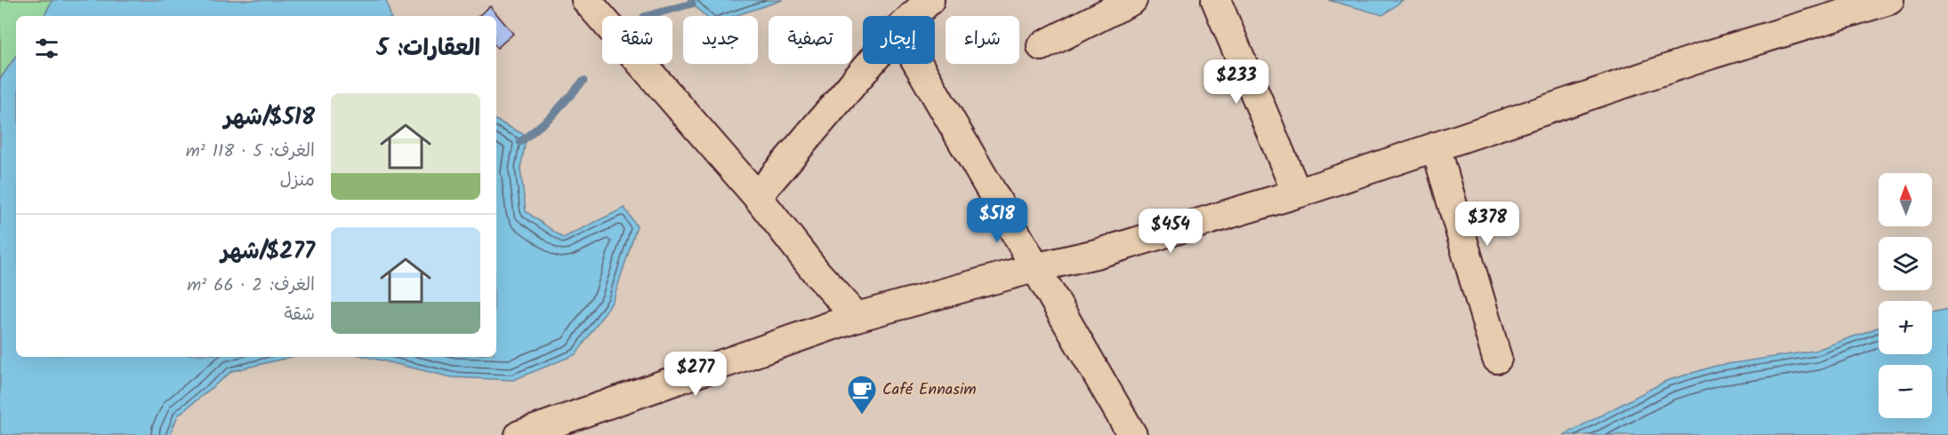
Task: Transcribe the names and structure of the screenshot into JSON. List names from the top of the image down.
{
  "places": {
    "cafe": ["Café Ennasim"]
  },
  "north": "top",
  "page": {
    "chip": [
      "شراء",
      "إيجار",
      "تصفية",
      "جديد",
      "شقة"
    ],
    "heading": "العقارات: 5",
    "price": [
      "$233",
      "$518",
      "$378",
      "$454",
      "$277"
    ],
    "list": [
      {
        "name": "$518/شهر",
        "note": "الغرف: 5 · 118 m² · منزل"
      },
      {
        "name": "$277/شهر",
        "note": "الغرف: 2 · 66 m² · شقة"
      }
    ],
    "map_buttons": ["+", "−"]
  }
}
